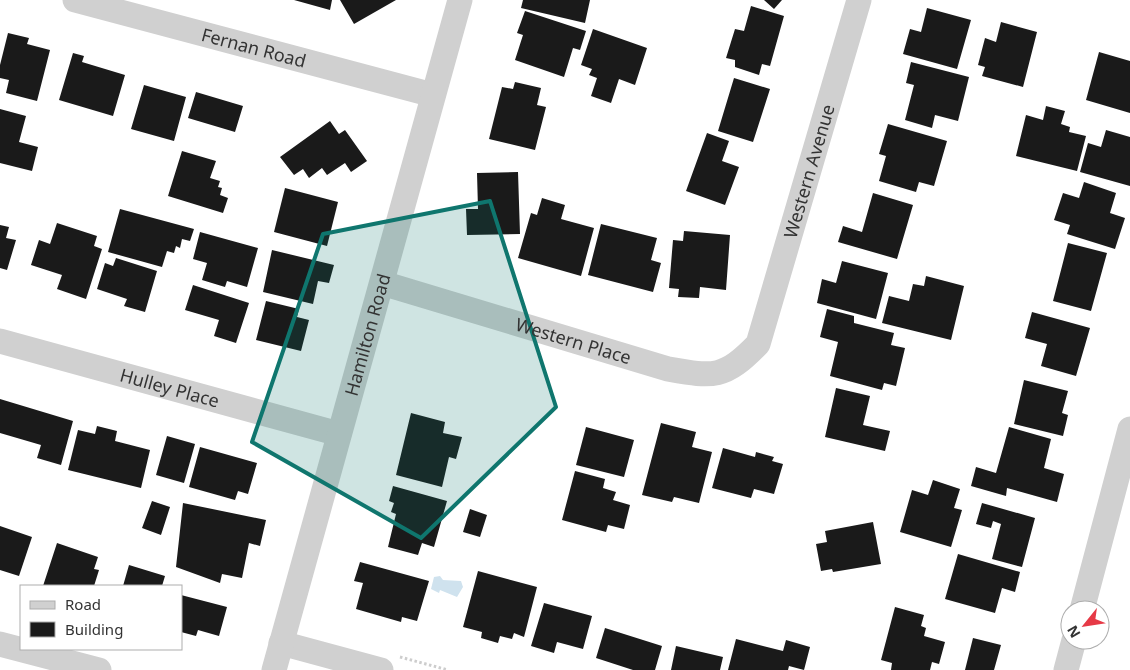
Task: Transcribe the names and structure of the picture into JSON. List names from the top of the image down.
{
  "streets": {
    "street": [
      "Fernan Road",
      "Western Avenue",
      "Hamilton Road",
      "Western Place",
      "Hulley Place"
    ]
  },
  "crossings": [
    ["Fernan Road", "Hamilton Road"],
    ["Western Avenue", "Western Place"],
    ["Hamilton Road", "Western Place"],
    ["Hamilton Road", "Hulley Place"]
  ],
  "legend": ["Road", "Building"],
  "north": "bottom left"
}
